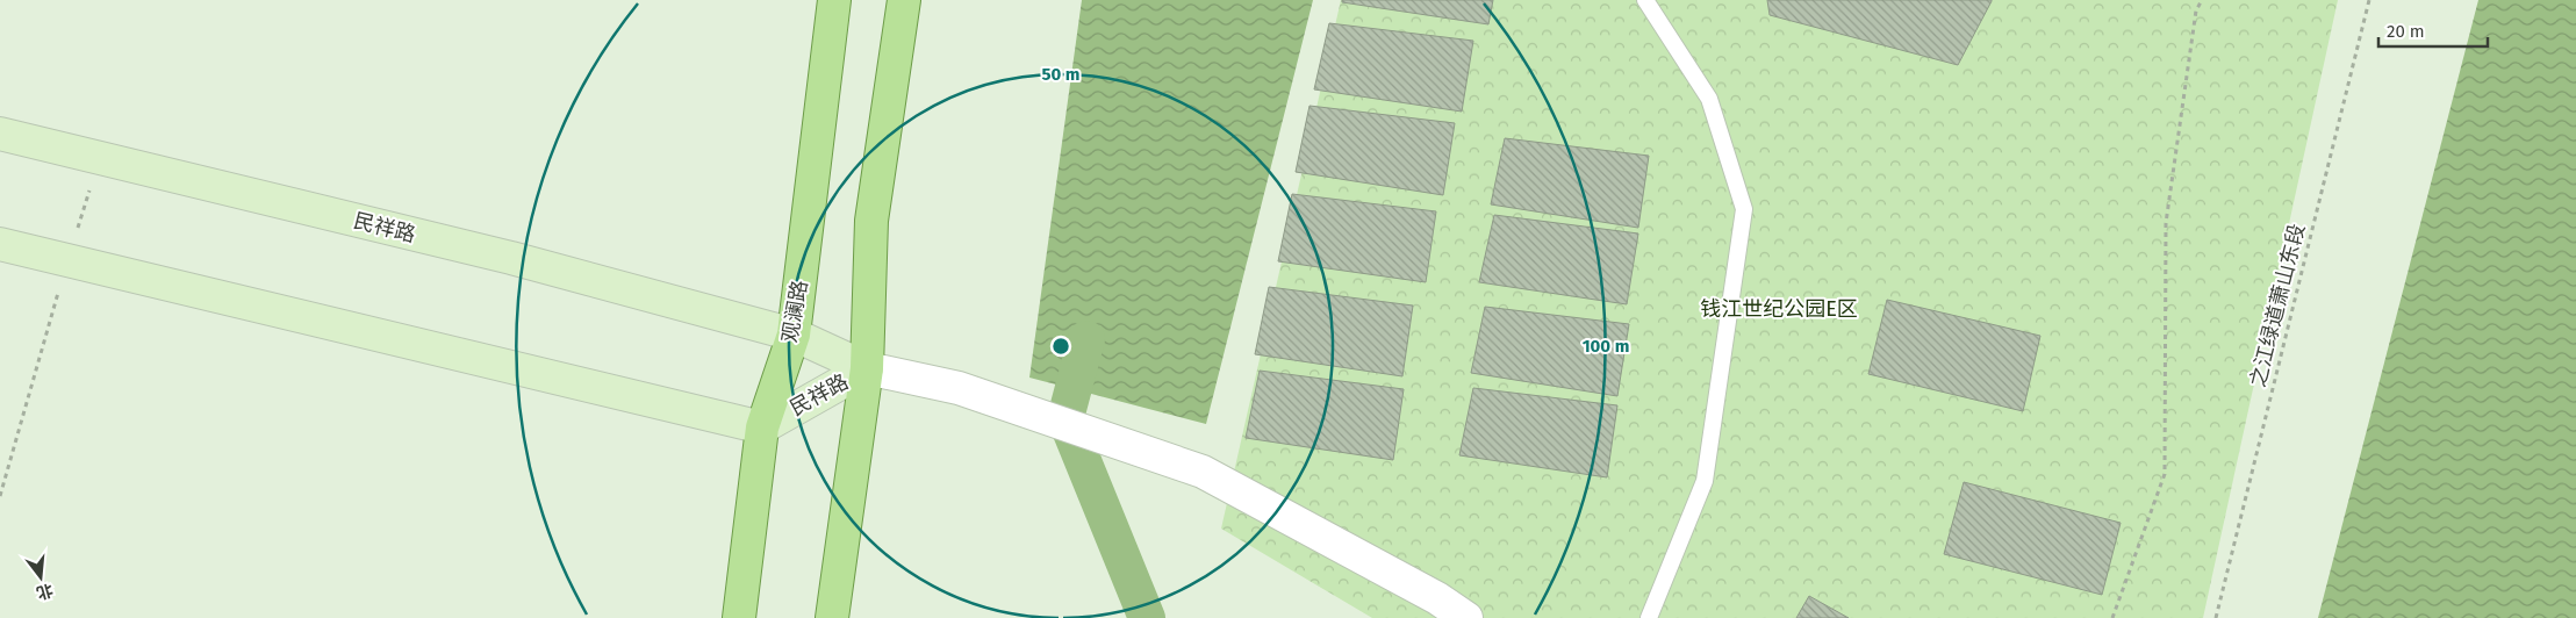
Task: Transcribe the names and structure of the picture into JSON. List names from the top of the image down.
{
  "streets": {
    "main road": ["民祥路", "观澜路"],
    "path": ["之江绿道萧山东段"]
  },
  "crossings": [
    ["民祥路", "观澜路"]
  ],
  "parks": ["钱江世纪公园E区"],
  "scale_bar": "20 m",
  "north": "bottom",
  "rings": ["50 m", "100 m"]
}
